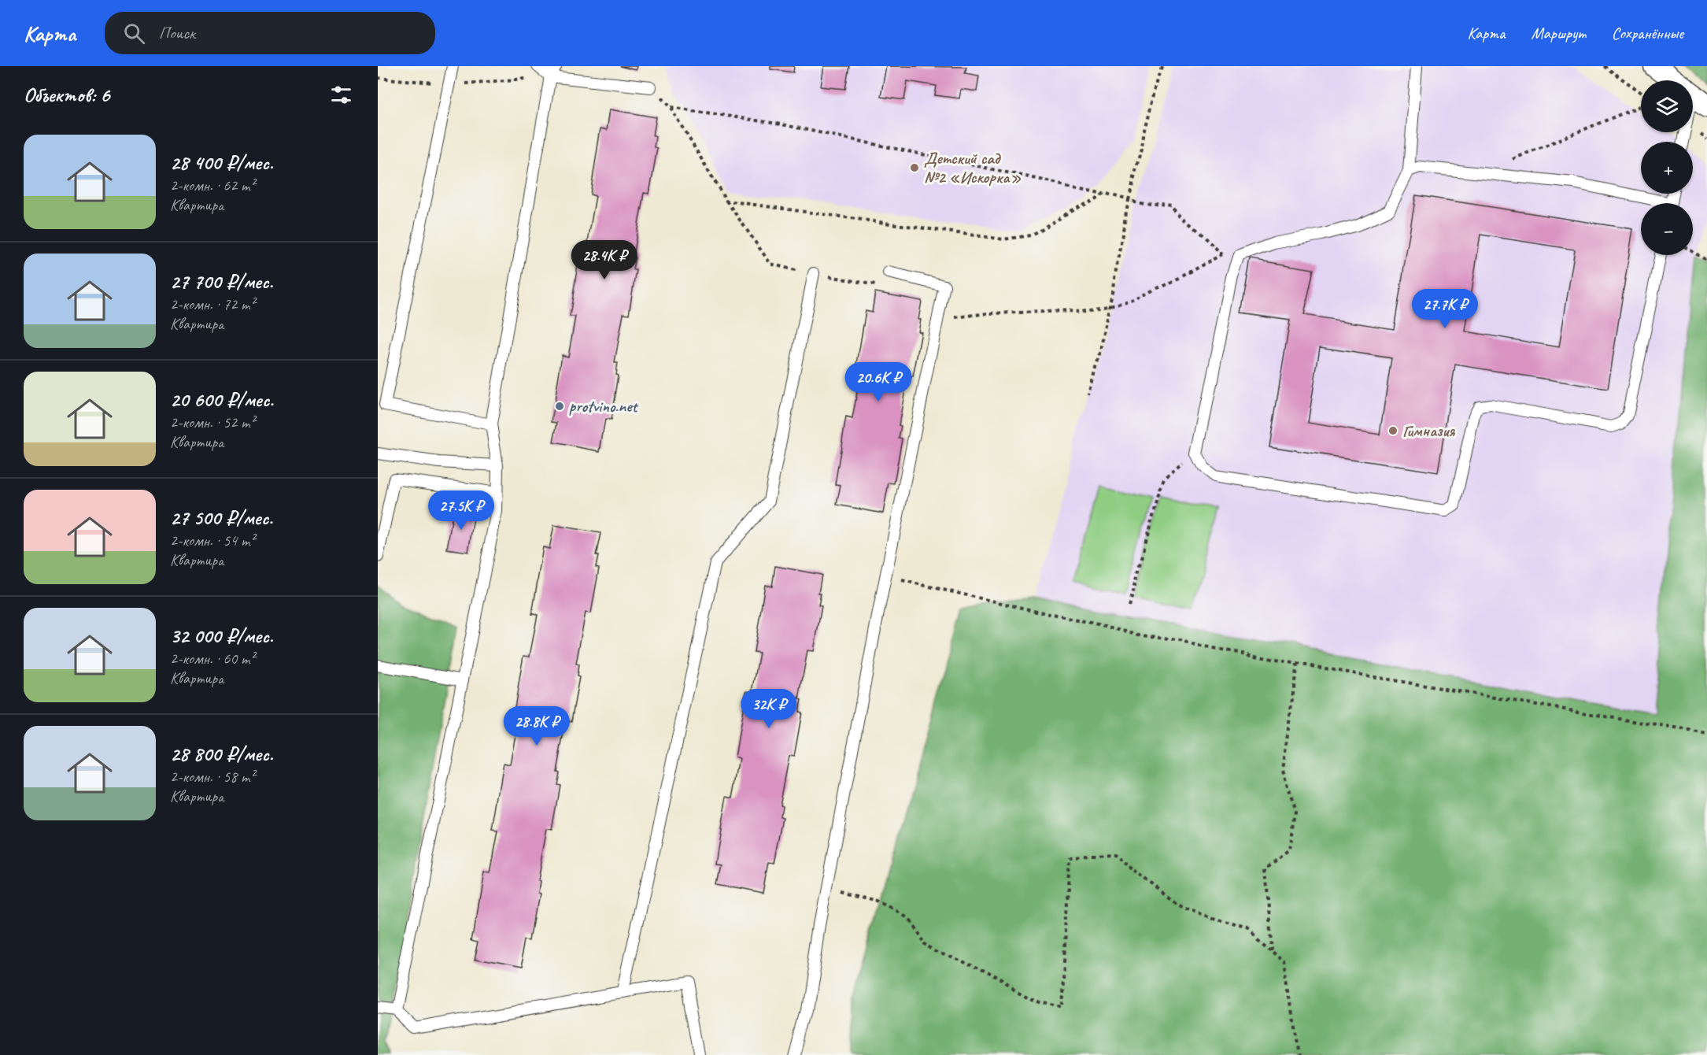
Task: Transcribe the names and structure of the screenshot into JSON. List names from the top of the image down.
{
  "places": ["Детcкий сад №2 «Искорка»", "protvino.net", "Гимназия"],
  "page": {
    "header": "Карта",
    "search": "Поиск",
    "nav": ["Карта", "Маршрут", "Сохранённые"],
    "heading": "Объектов: 6",
    "map_buttons": ["+", "−"],
    "list": [
      {
        "name": "28 400 ₽/мес.",
        "note": "2-комн. · 62 m² · Квартира"
      },
      {
        "name": "27 700 ₽/мес.",
        "note": "2-комн. · 72 m² · Квартира"
      },
      {
        "name": "20 600 ₽/мес.",
        "note": "2-комн. · 52 m² · Квартира"
      },
      {
        "name": "27 500 ₽/мес.",
        "note": "2-комн. · 54 m² · Квартира"
      },
      {
        "name": "32 000 ₽/мес.",
        "note": "2-комн. · 60 m² · Квартира"
      },
      {
        "name": "28 800 ₽/мес.",
        "note": "2-комн. · 58 m² · Квартира"
      }
    ],
    "price": [
      "28.4K ₽",
      "27.7K ₽",
      "20.6K ₽",
      "27.5K ₽",
      "32K ₽",
      "28.8K ₽"
    ]
  }
}
